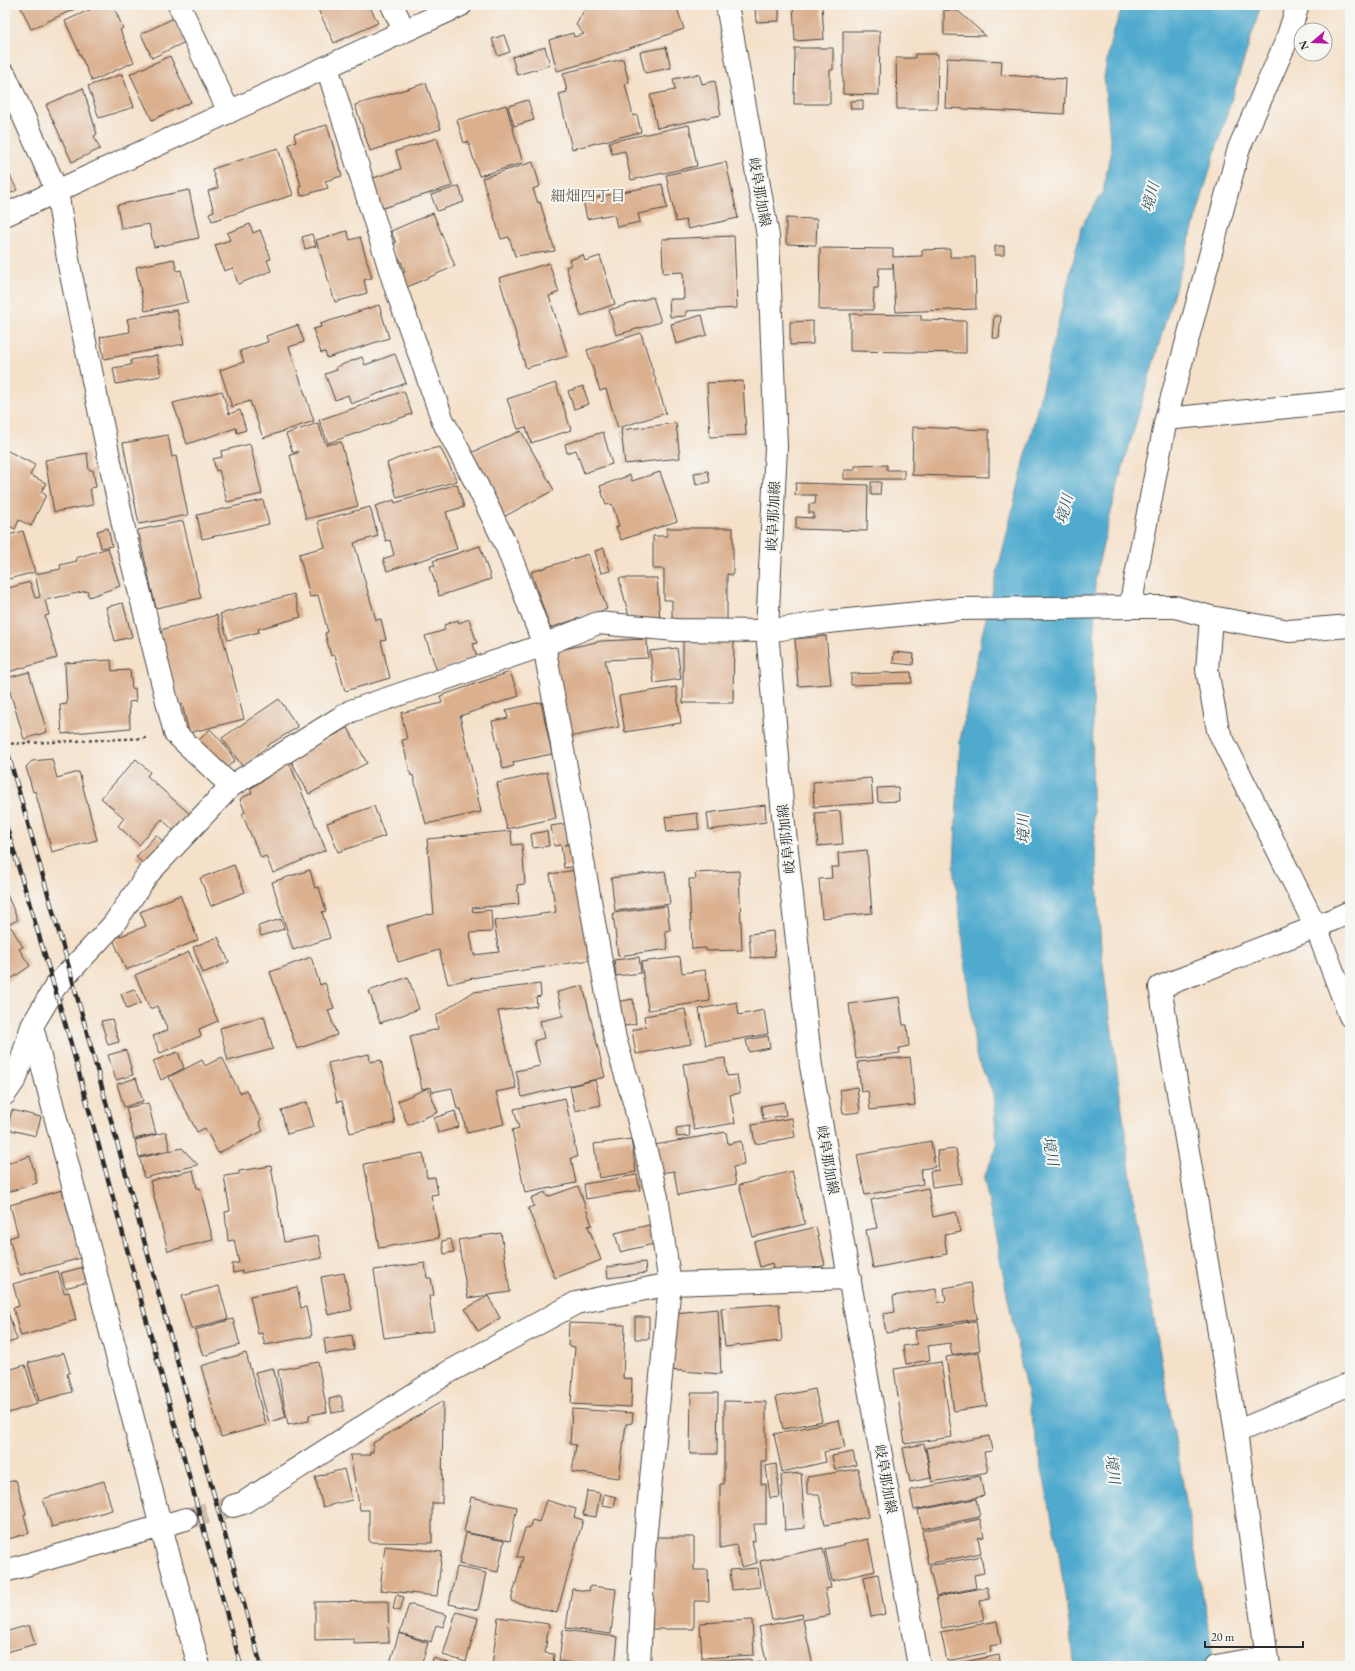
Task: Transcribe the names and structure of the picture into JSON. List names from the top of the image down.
{
  "streets": {
    "street": ["岐阜那加線"]
  },
  "districts": ["細畑四丁目"],
  "water": ["境川"],
  "scale_bar": "20 m",
  "north": "left"
}
